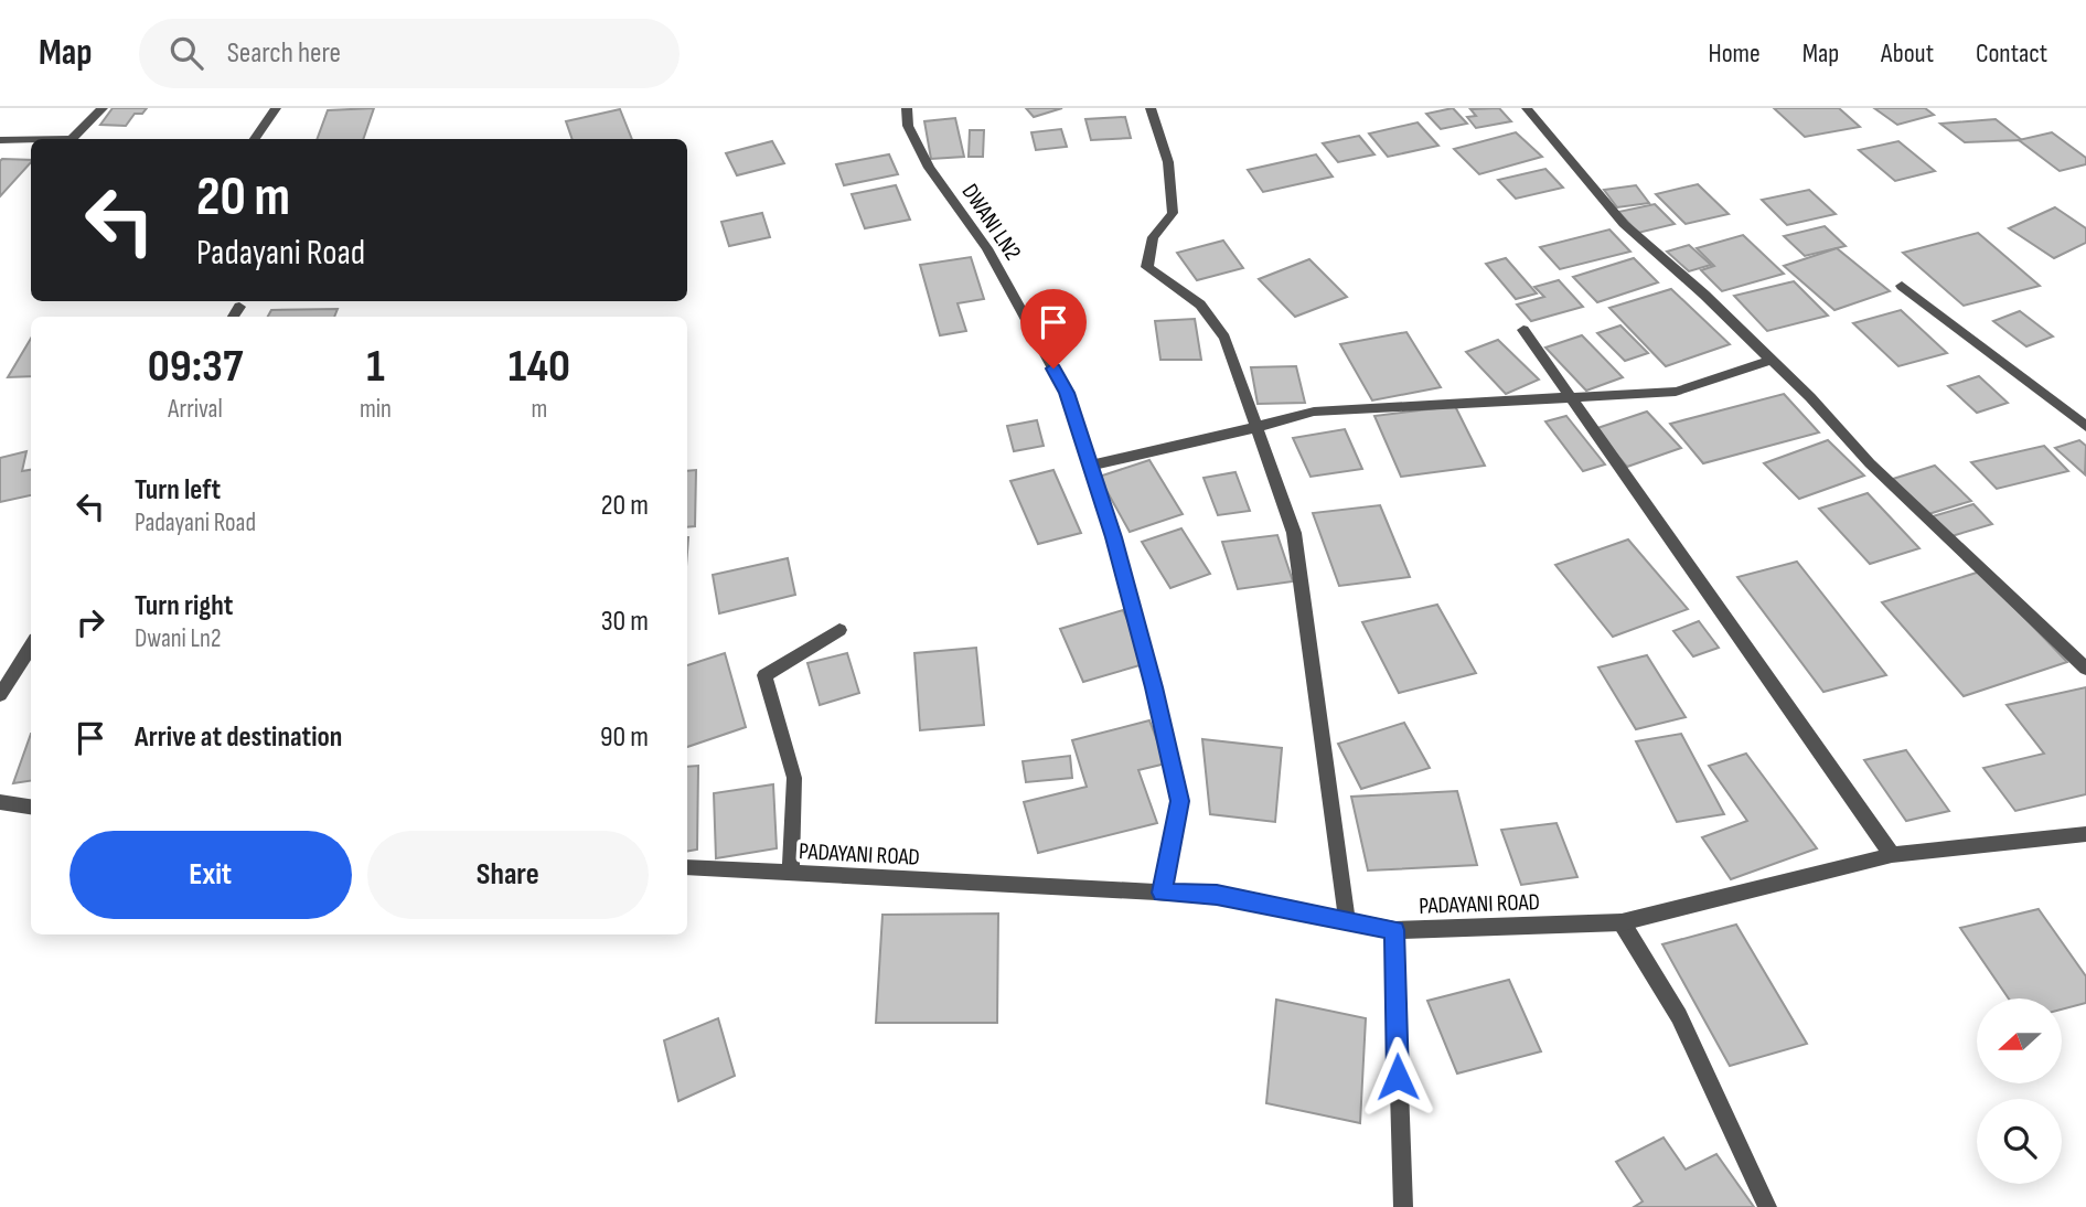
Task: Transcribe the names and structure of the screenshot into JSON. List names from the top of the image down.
{
  "streets": {
    "street": ["DWANI LN2", "PADAYANI ROAD"]
  },
  "crossings": [
    ["DWANI LN2", "PADAYANI ROAD"]
  ],
  "north": "left",
  "page": {
    "header": "Map",
    "search": "Search here",
    "nav": [
      "Home",
      "Map",
      "About",
      "Contact"
    ],
    "turn": ["20 m", "Padayani Road"],
    "eta": [
      "09:37",
      "Arrival",
      "1",
      "min",
      "140",
      "m"
    ],
    "list": [
      {
        "name": "Turn left",
        "note": "Padayani Road",
        "value": "20 m"
      },
      {
        "name": "Turn right",
        "note": "Dwani Ln2",
        "value": "30 m"
      },
      {
        "name": "Arrive at destination",
        "value": "90 m"
      }
    ],
    "buttons": ["Exit", "Share"]
  }
}
